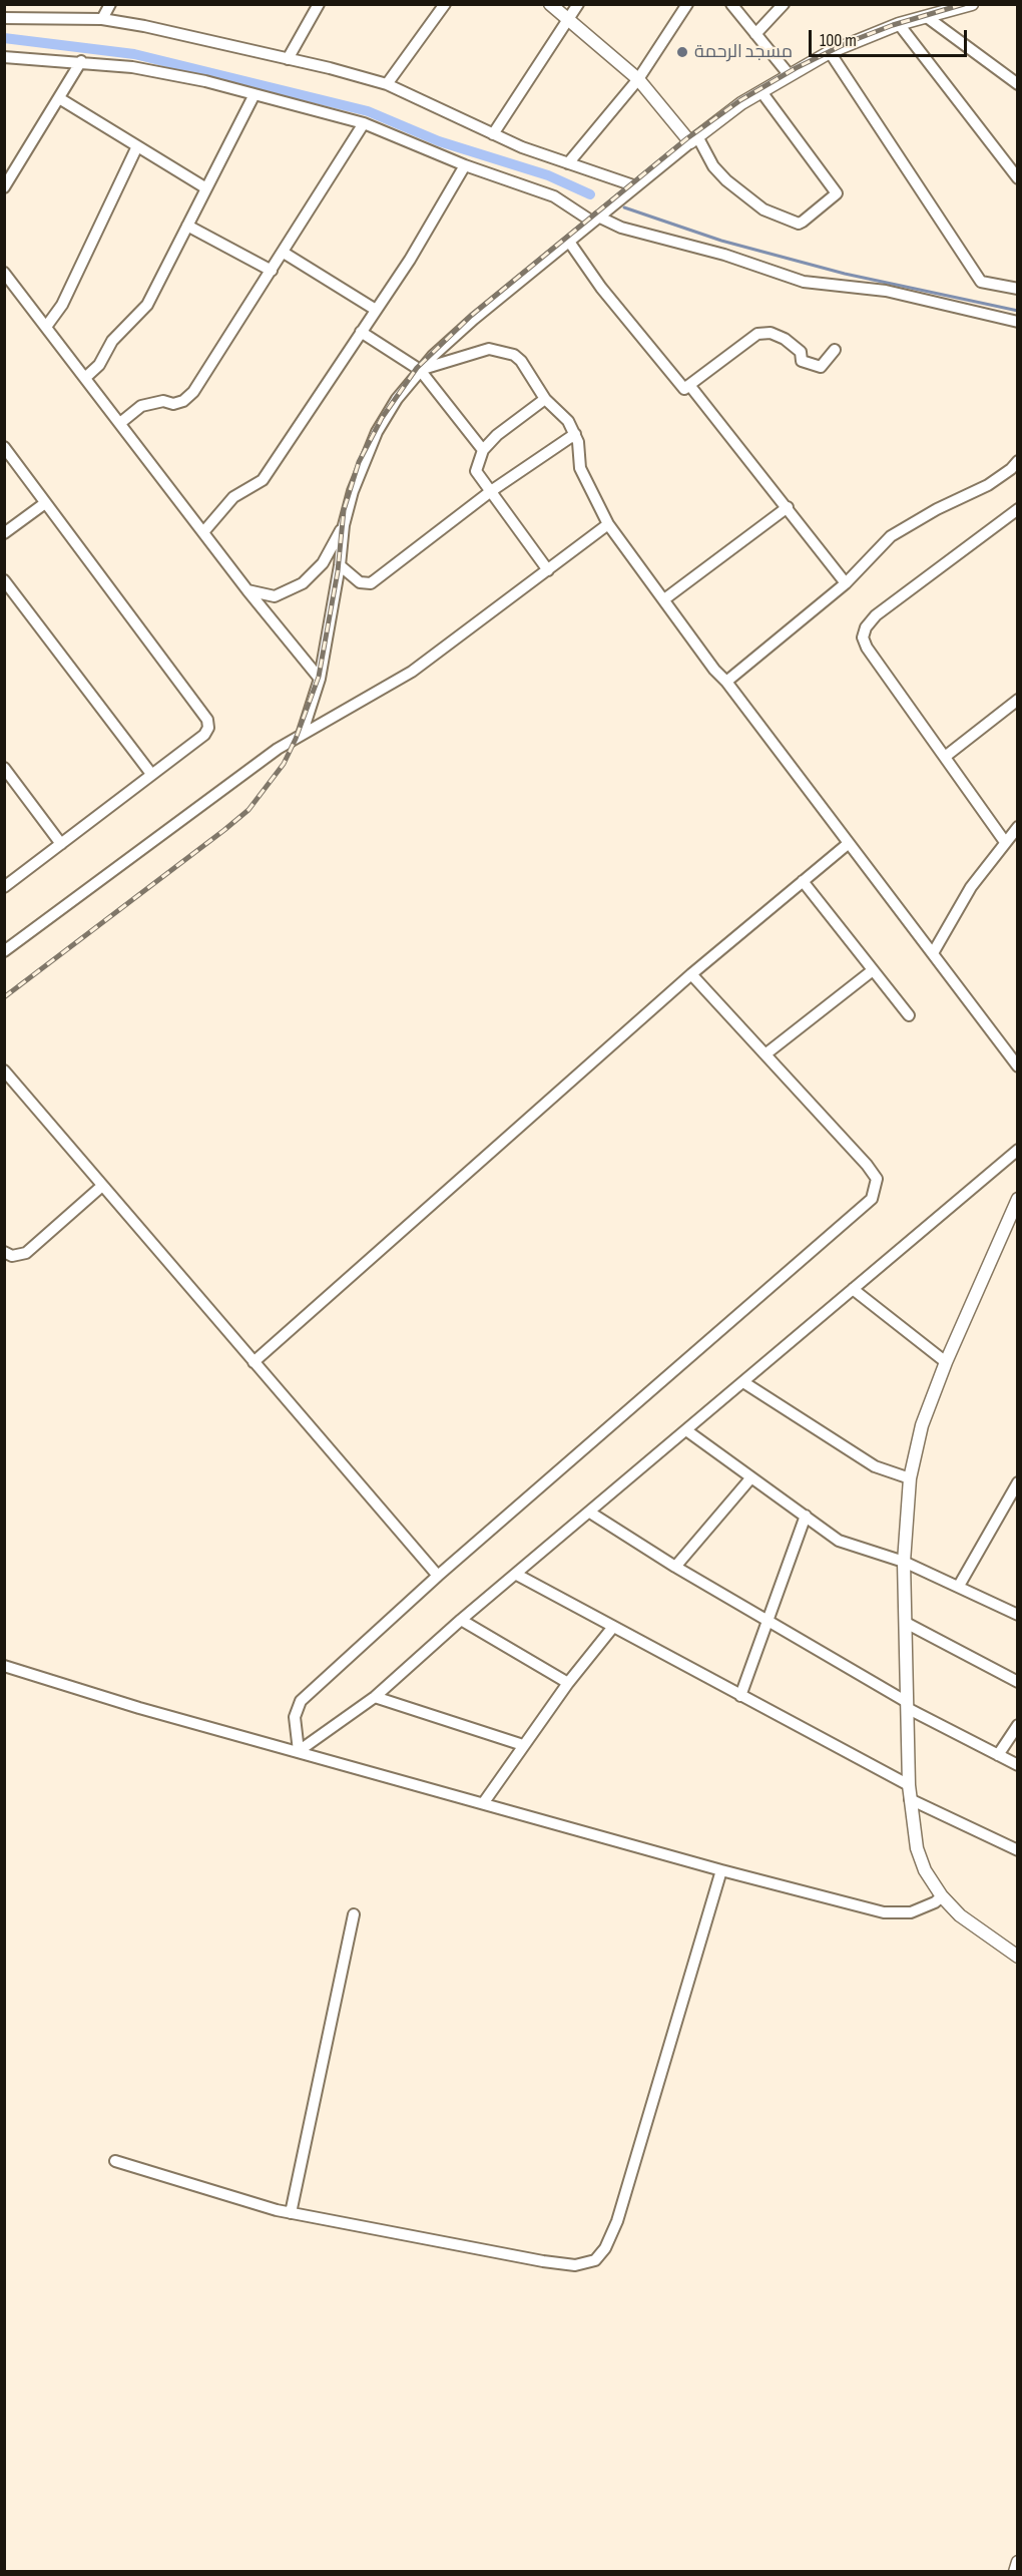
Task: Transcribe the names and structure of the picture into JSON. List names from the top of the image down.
{
  "places": ["مسجد الرحمة"],
  "scale_bar": "100 m"
}
